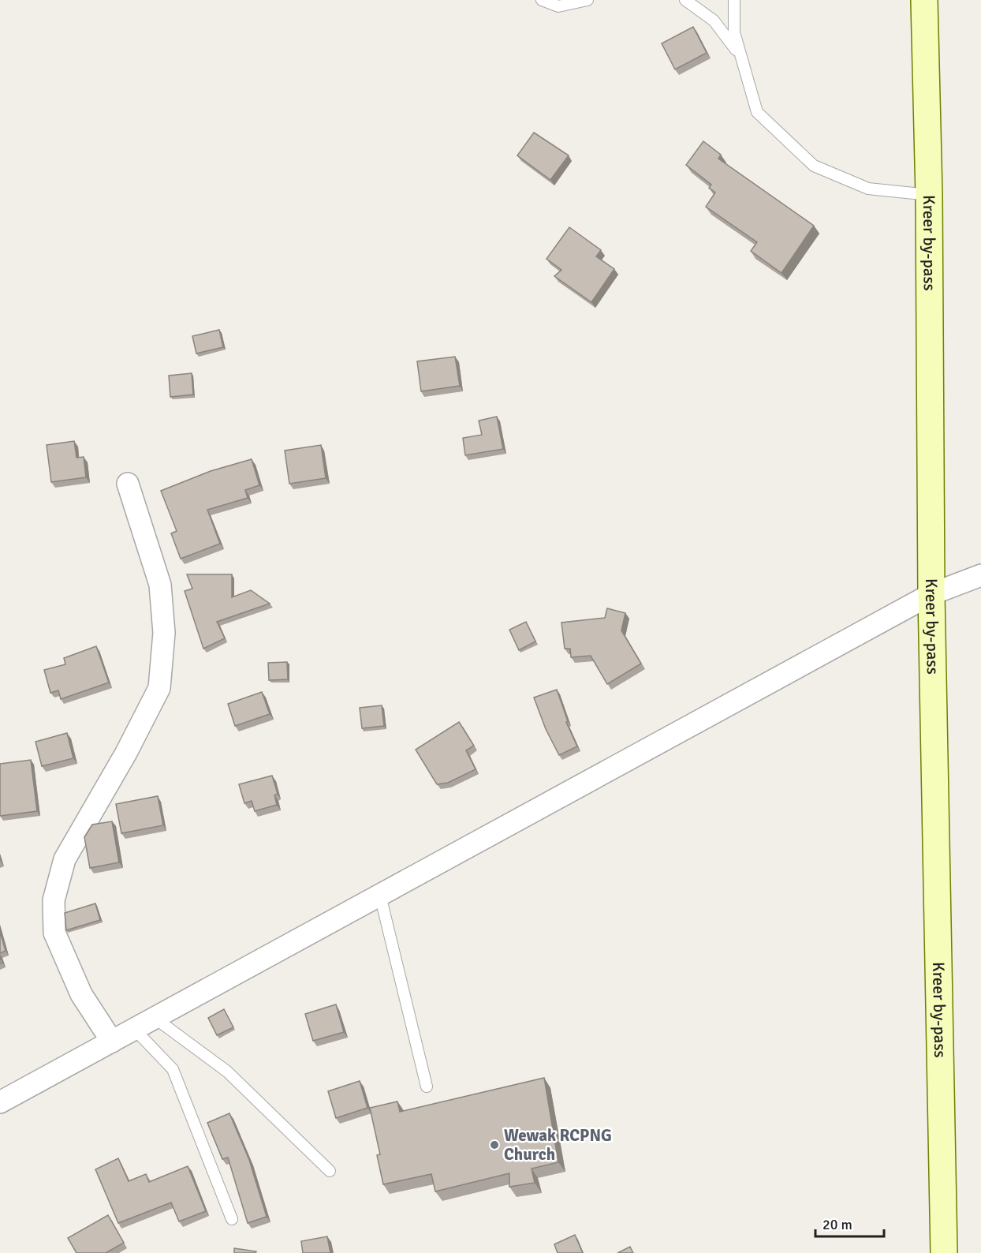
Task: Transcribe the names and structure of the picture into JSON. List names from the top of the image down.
{
  "streets": {
    "main road": ["Kreer by-pass"]
  },
  "places": ["Wewak RCPNG Church"],
  "scale_bar": "20 m"
}
